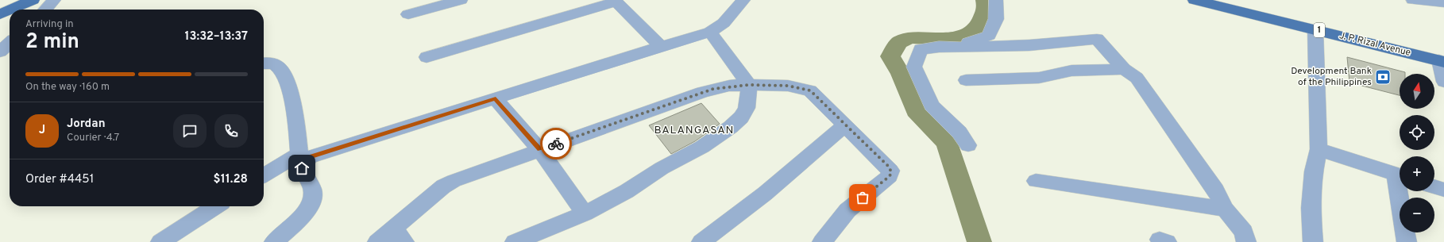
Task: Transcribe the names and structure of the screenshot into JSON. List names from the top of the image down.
{
  "streets": {
    "main road": ["1", "J. P. Rizal Avenue"]
  },
  "districts": ["BALANGASAN"],
  "places": {
    "bank": ["Development Bank of the Philippines"]
  },
  "north": "top",
  "page": {
    "heading": ["2 min", "Arriving in", "13:32–13:37"],
    "panel": [
      "Jordan",
      "Courier · 4.7",
      "Order #4451",
      "$11.28"
    ],
    "bar": "On the way · 160 m",
    "map_buttons": ["+", "−"],
    "round": "J"
  }
}
